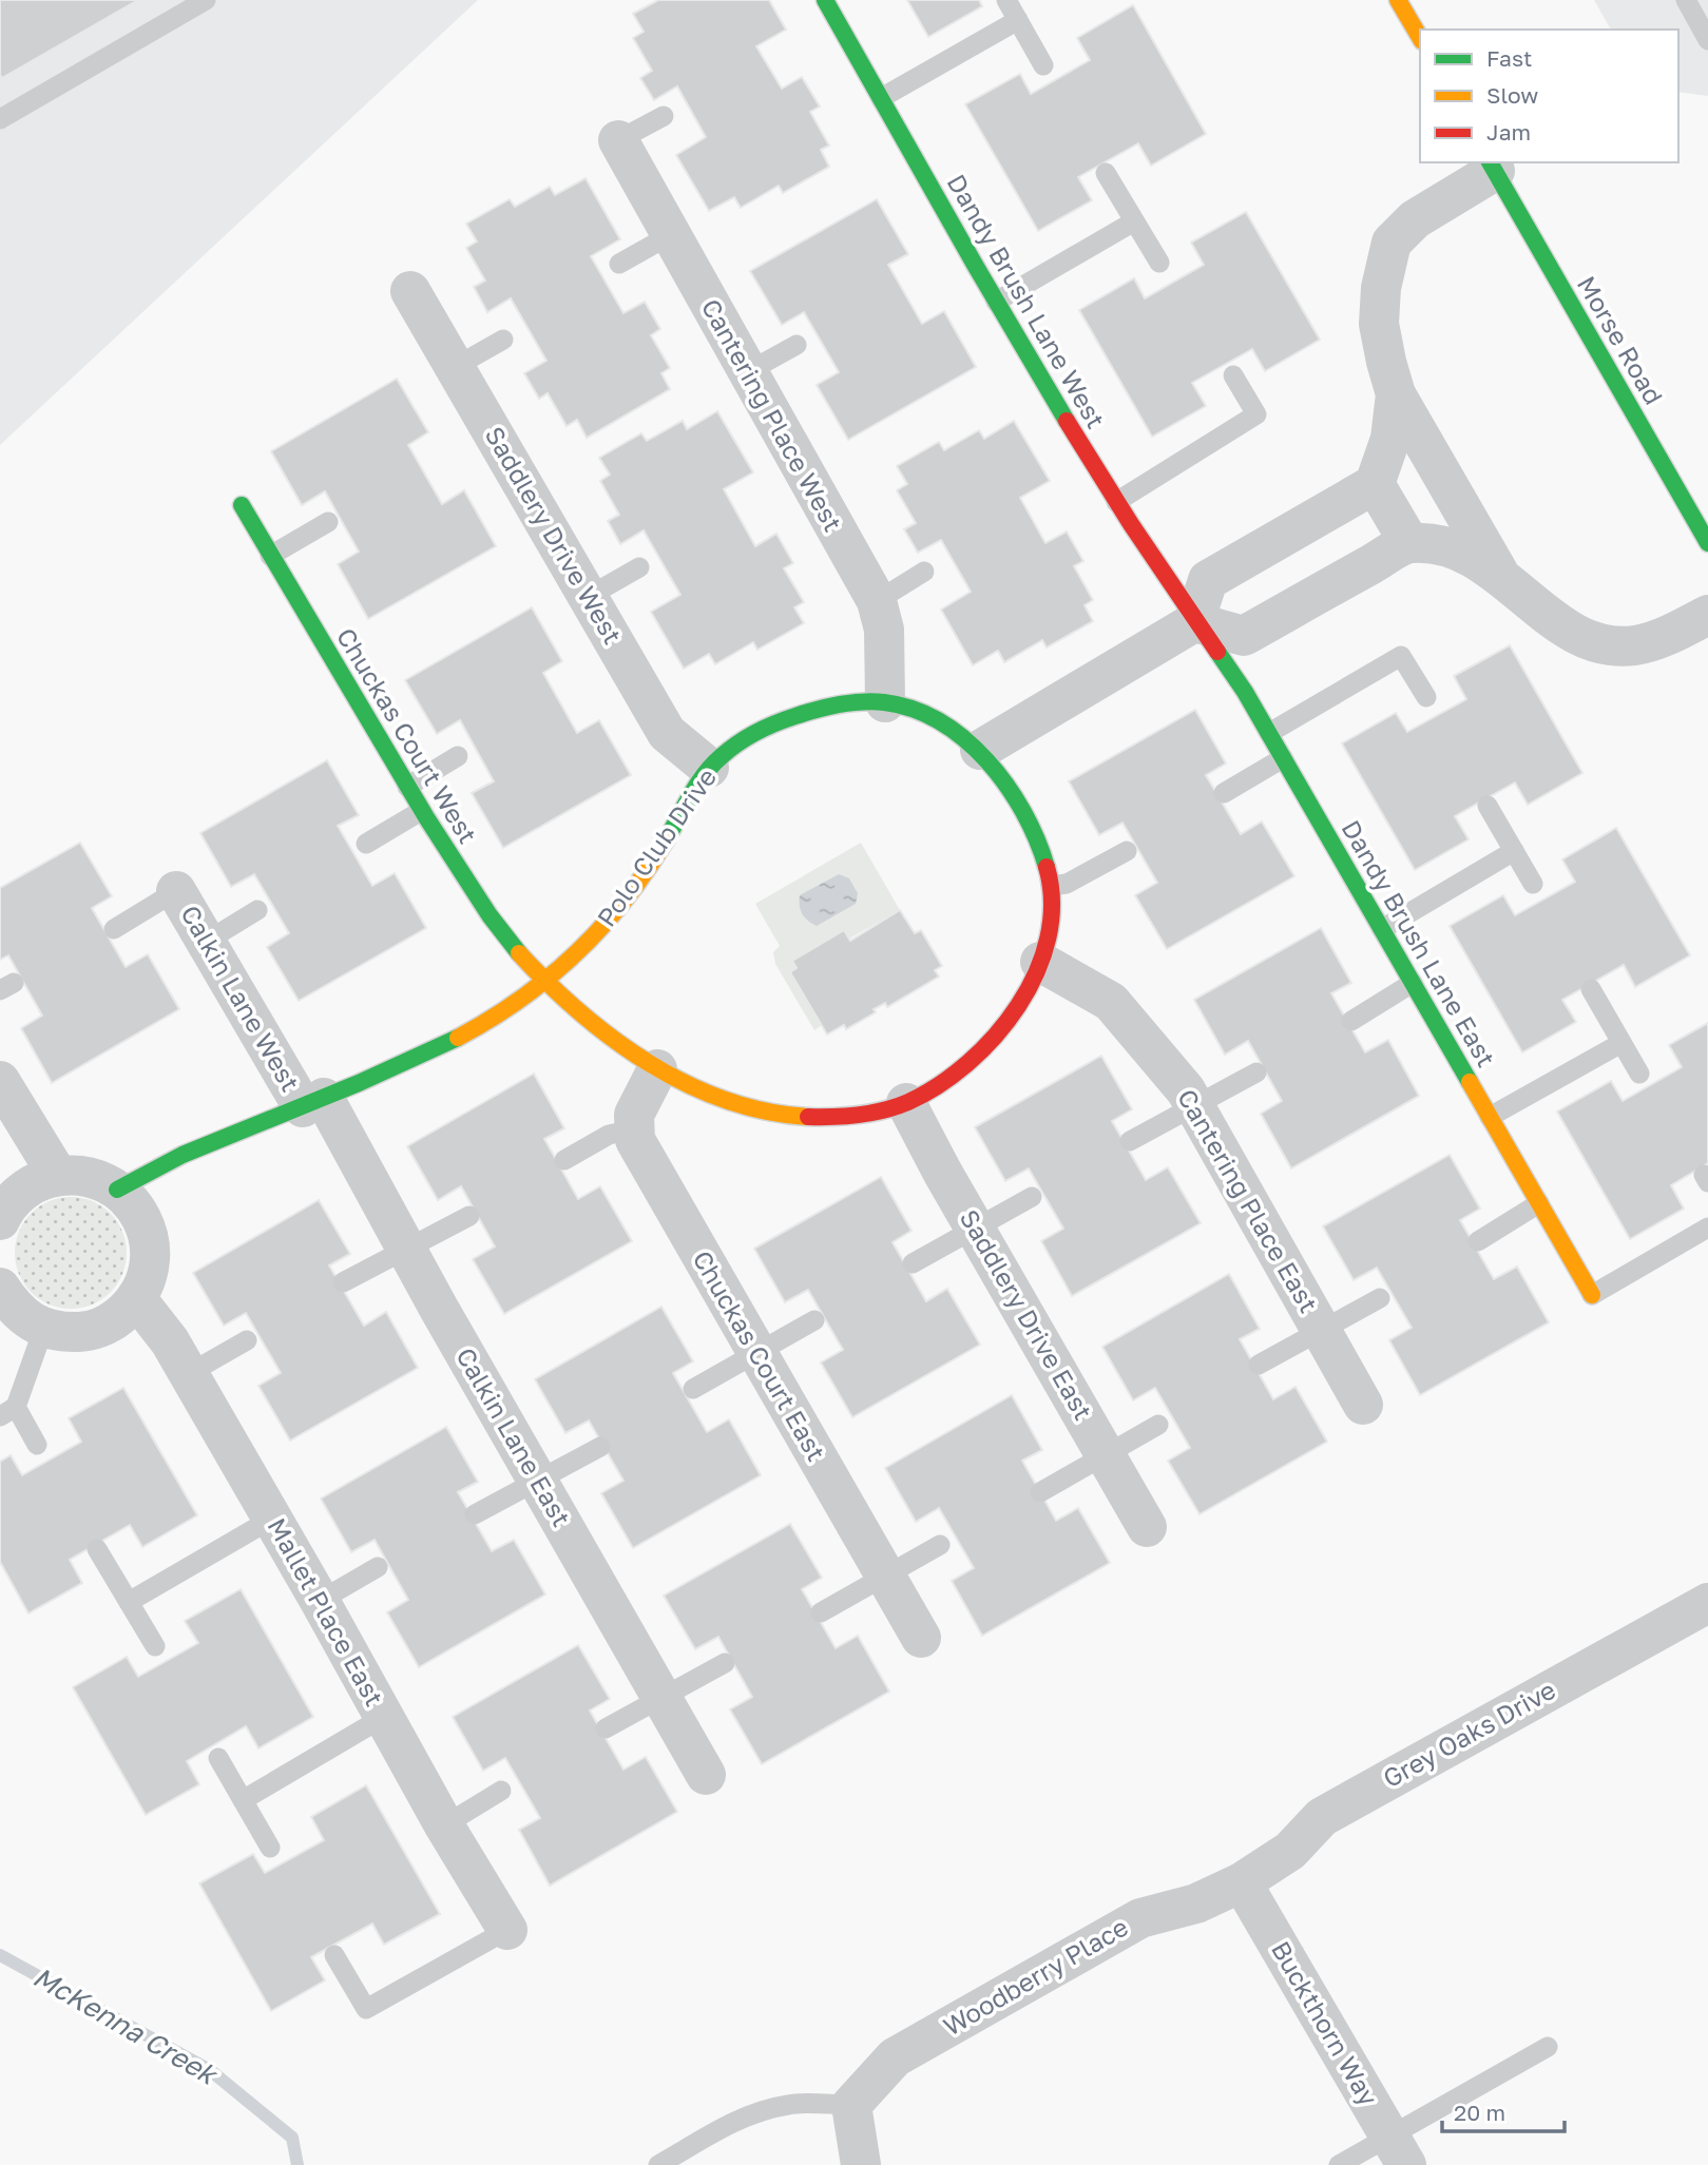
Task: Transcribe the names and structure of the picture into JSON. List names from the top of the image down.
{
  "streets": {
    "street": [
      "Dandy Brush Lane West",
      "Morse Road",
      "Cantering Place West",
      "Saddlery Drive West",
      "Chuckas Court West",
      "Polo Club Drive",
      "Dandy Brush Lane East",
      "Calkin Lane West",
      "Cantering Place East",
      "Saddlery Drive East",
      "Chuckas Court East",
      "Calkin Lane East",
      "Mallet Place East",
      "Grey Oaks Drive",
      "Woodberry Place",
      "Buckthorn Way"
    ]
  },
  "crossings": [
    ["Dandy Brush Lane West", "Dandy Brush Lane East"],
    ["Cantering Place West", "Polo Club Drive"],
    ["Saddlery Drive West", "Polo Club Drive"],
    ["Chuckas Court West", "Polo Club Drive"],
    ["Polo Club Drive", "Calkin Lane West"],
    ["Polo Club Drive", "Cantering Place East"],
    ["Polo Club Drive", "Saddlery Drive East"],
    ["Polo Club Drive", "Calkin Lane East"],
    ["Calkin Lane West", "Calkin Lane East"],
    ["Grey Oaks Drive", "Woodberry Place"],
    ["Grey Oaks Drive", "Buckthorn Way"],
    ["Woodberry Place", "Buckthorn Way"]
  ],
  "water": ["McKenna Creek"],
  "legend": ["Fast", "Slow", "Jam"],
  "scale_bar": "20 m"
}
